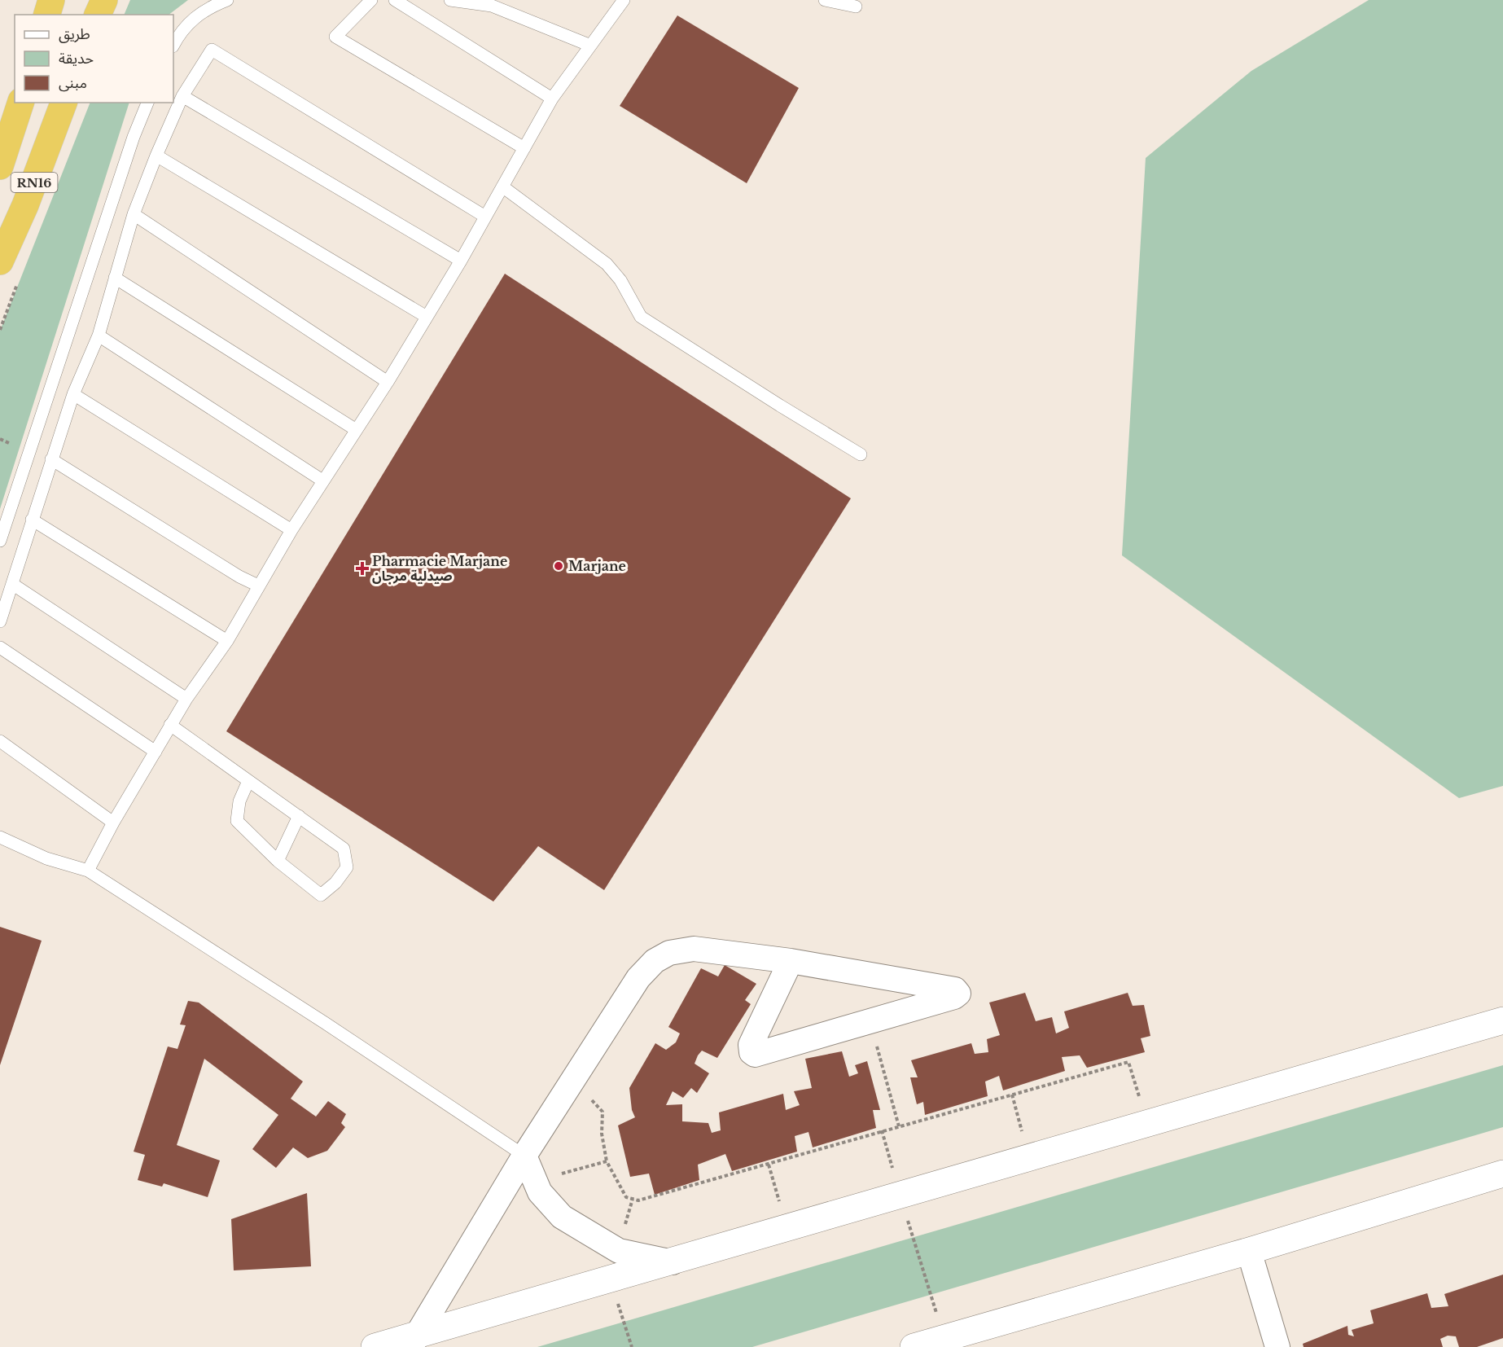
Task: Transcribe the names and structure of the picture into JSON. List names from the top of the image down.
{
  "streets": {
    "highway": ["RN16"]
  },
  "places": {
    "other": ["Marjane"],
    "health": ["Pharmacie Marjane صيدلية مرجان"]
  },
  "legend": ["طريق", "حديقة", "مبنى"]
}
